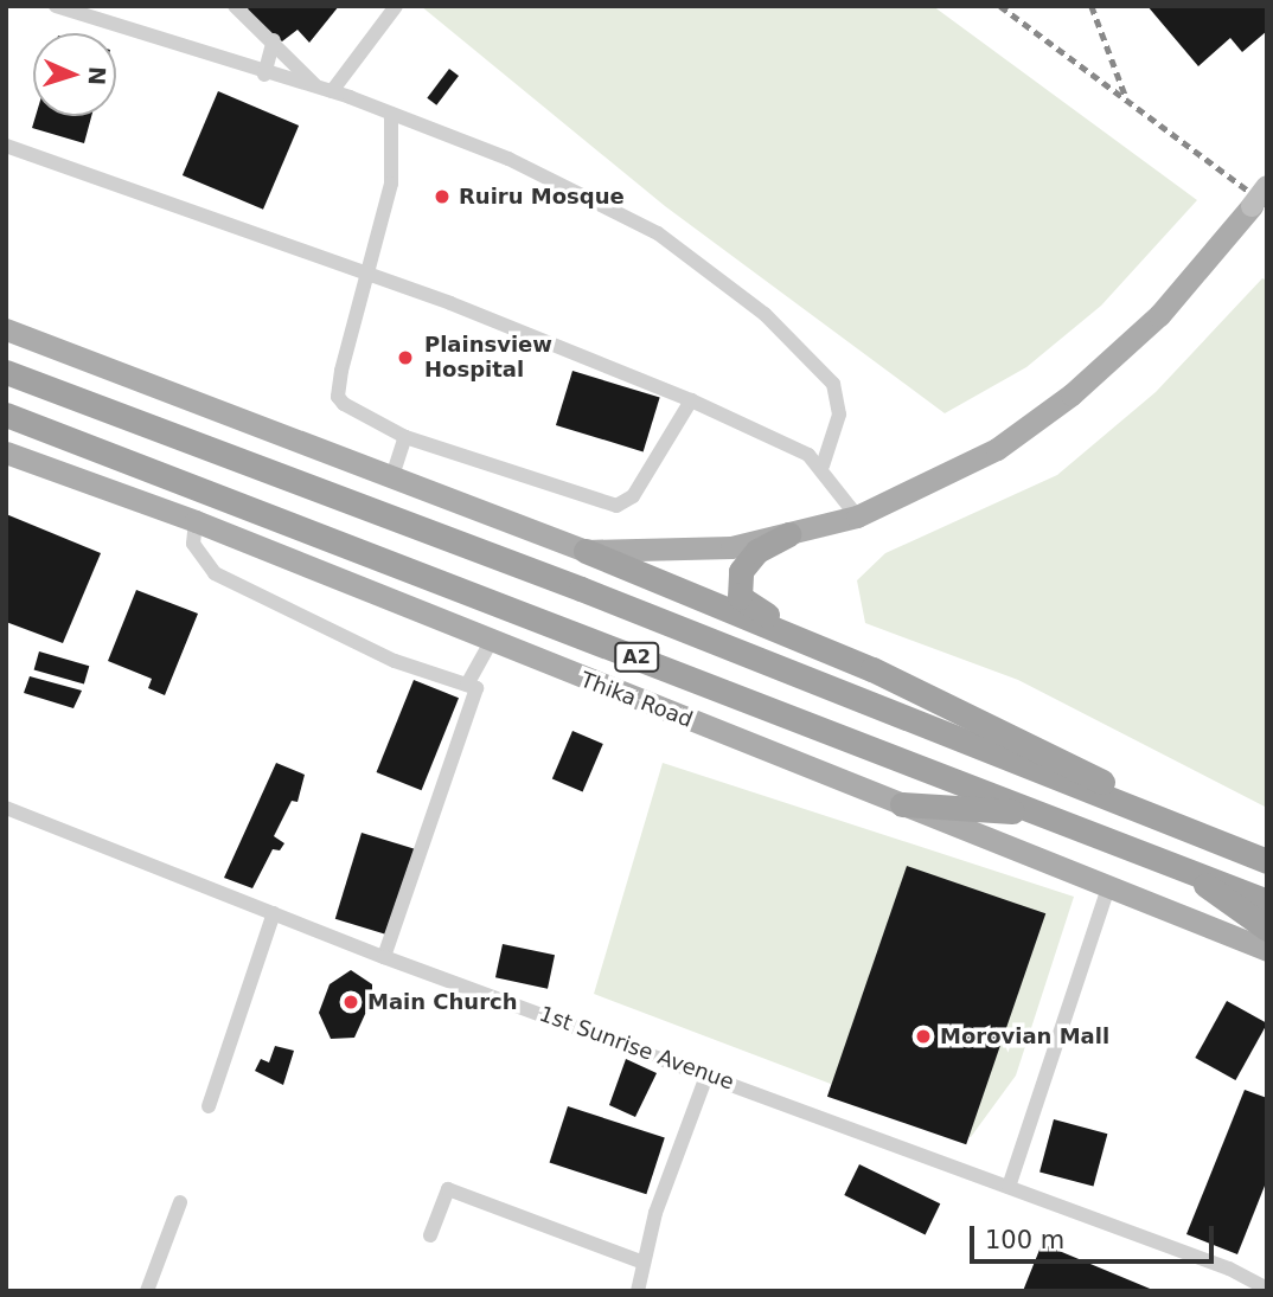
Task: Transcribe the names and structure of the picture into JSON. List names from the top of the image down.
{
  "streets": {
    "highway": ["A2", "Thika Road"],
    "street": ["1st Sunrise Avenue"]
  },
  "places": [
    "Ruiru Mosque",
    "Plainsview Hospital",
    "Main Church",
    "Morovian Mall"
  ],
  "scale_bar": "100 m",
  "north": "right"
}
